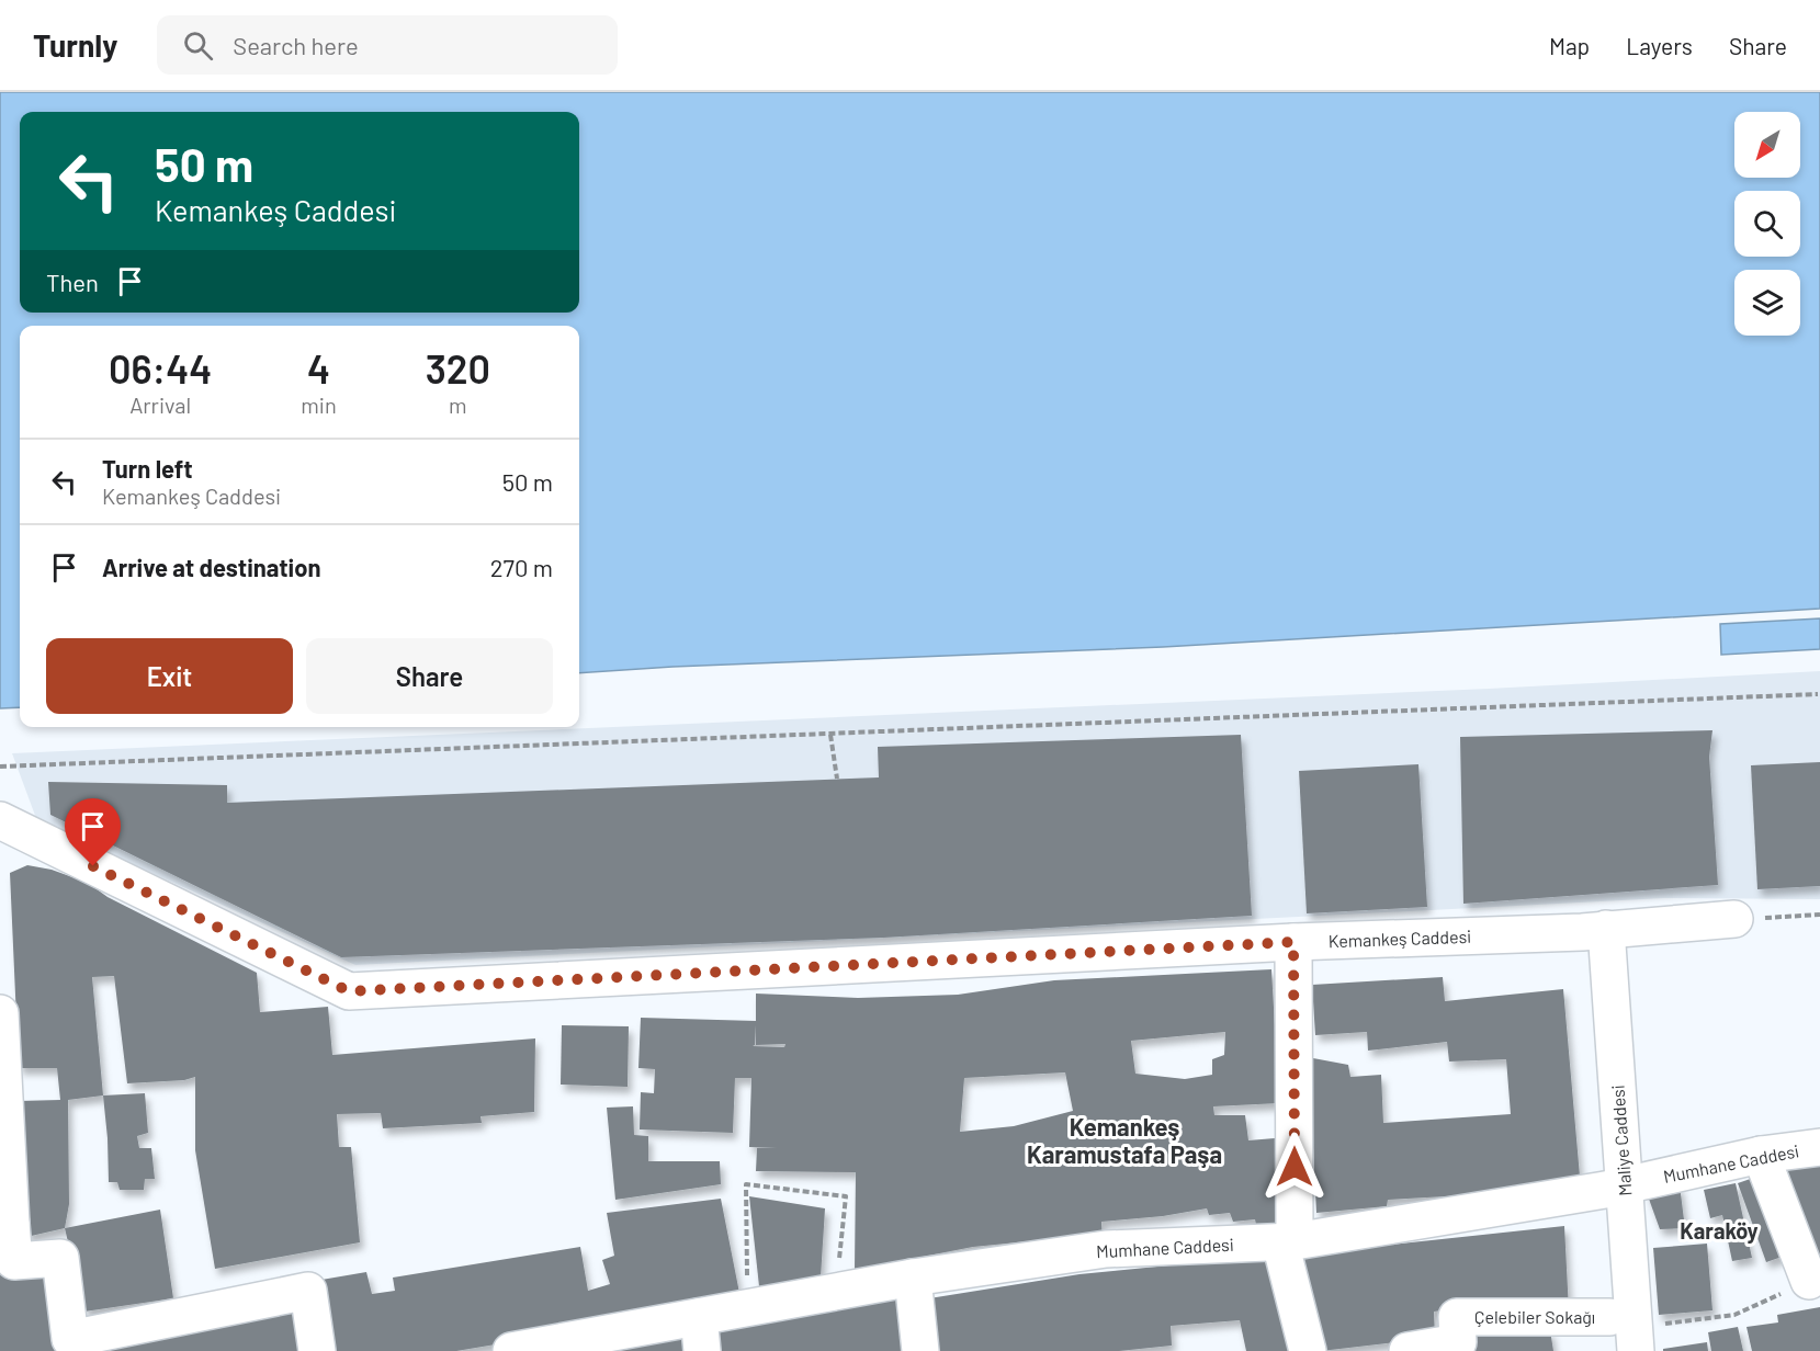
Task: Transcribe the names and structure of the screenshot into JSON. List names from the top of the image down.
{
  "streets": {
    "street": [
      "Kemankeş Caddesi",
      "Maliye Caddesi",
      "Mumhane Caddesi",
      "Çelebiler Sokağı"
    ]
  },
  "crossings": [
    ["Kemankeş Caddesi", "Maliye Caddesi"],
    ["Maliye Caddesi", "Mumhane Caddesi"],
    ["Maliye Caddesi", "Çelebiler Sokağı"]
  ],
  "districts": ["Kemankeş Karamustafa Paşa", "Karaköy"],
  "north": "bottom left",
  "page": {
    "header": "Turnly",
    "search": "Search here",
    "nav": ["Map", "Layers", "Share"],
    "turn": ["50 m", "Kemankeş Caddesi"],
    "then": "Then",
    "eta": [
      "06:44",
      "Arrival",
      "4",
      "min",
      "320",
      "m"
    ],
    "list": [
      {
        "name": "Turn left",
        "note": "Kemankeş Caddesi",
        "value": "50 m"
      },
      {
        "name": "Arrive at destination",
        "value": "270 m"
      }
    ],
    "buttons": ["Exit", "Share"]
  }
}
